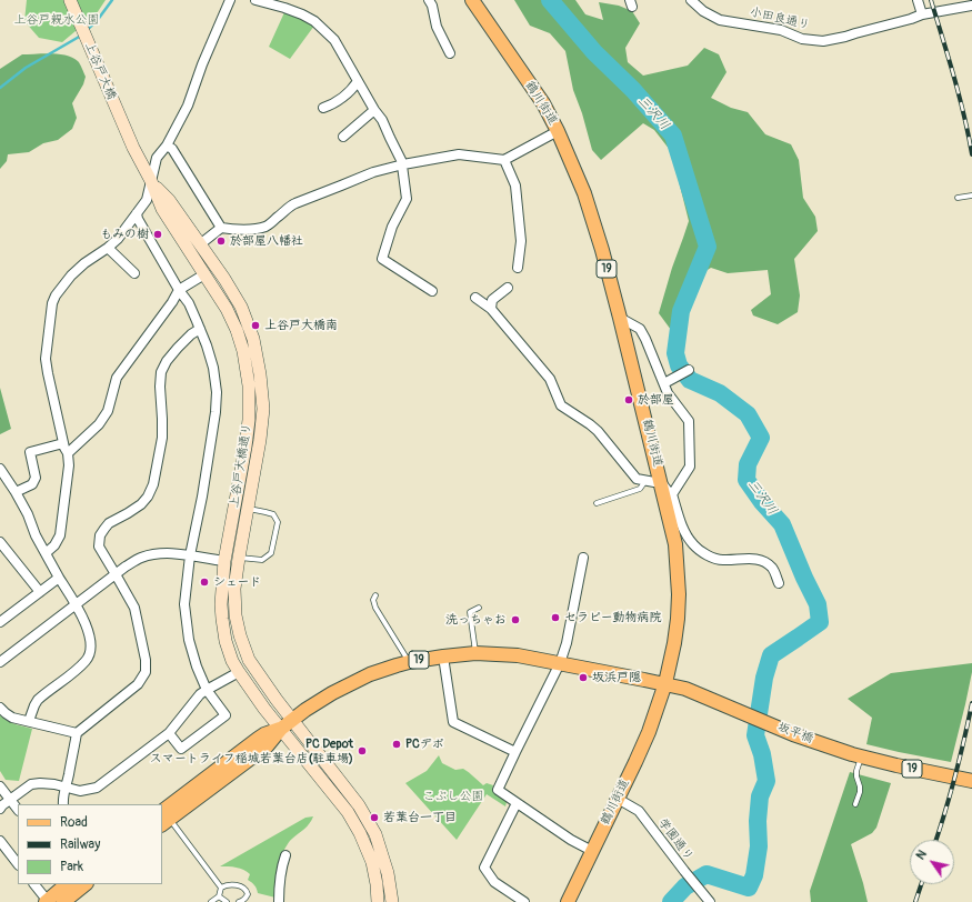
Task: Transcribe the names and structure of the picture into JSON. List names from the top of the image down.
{
  "streets": {
    "main road": ["鶴川街道", "19", "坂平橋"],
    "street": [
      "小田良通り",
      "上谷戸大橋",
      "上谷戸大橋通り",
      "学園通り"
    ]
  },
  "crossings": [
    ["上谷戸大橋", "上谷戸大橋通り"],
    ["鶴川街道", "19"],
    ["鶴川街道", "坂平橋"],
    ["鶴川街道", "学園通り"],
    ["19", "上谷戸大橋通り"],
    ["19", "坂平橋"]
  ],
  "water": ["三沢川"],
  "parks": ["上谷戸親水公園", "こぶし公園"],
  "places": [
    "もみの樹",
    "於部屋八幡社",
    "上谷戸大橋南",
    "於部屋",
    "シェード",
    "セラピー動物病院",
    "洗っちゃお",
    "坂浜戸隠",
    "PCデポ",
    "PC Depot スマートライフ稲城若葉台店(駐車場)",
    "若葉台一丁目"
  ],
  "legend": ["Road", "Railway", "Park"],
  "north": "top left"
}
